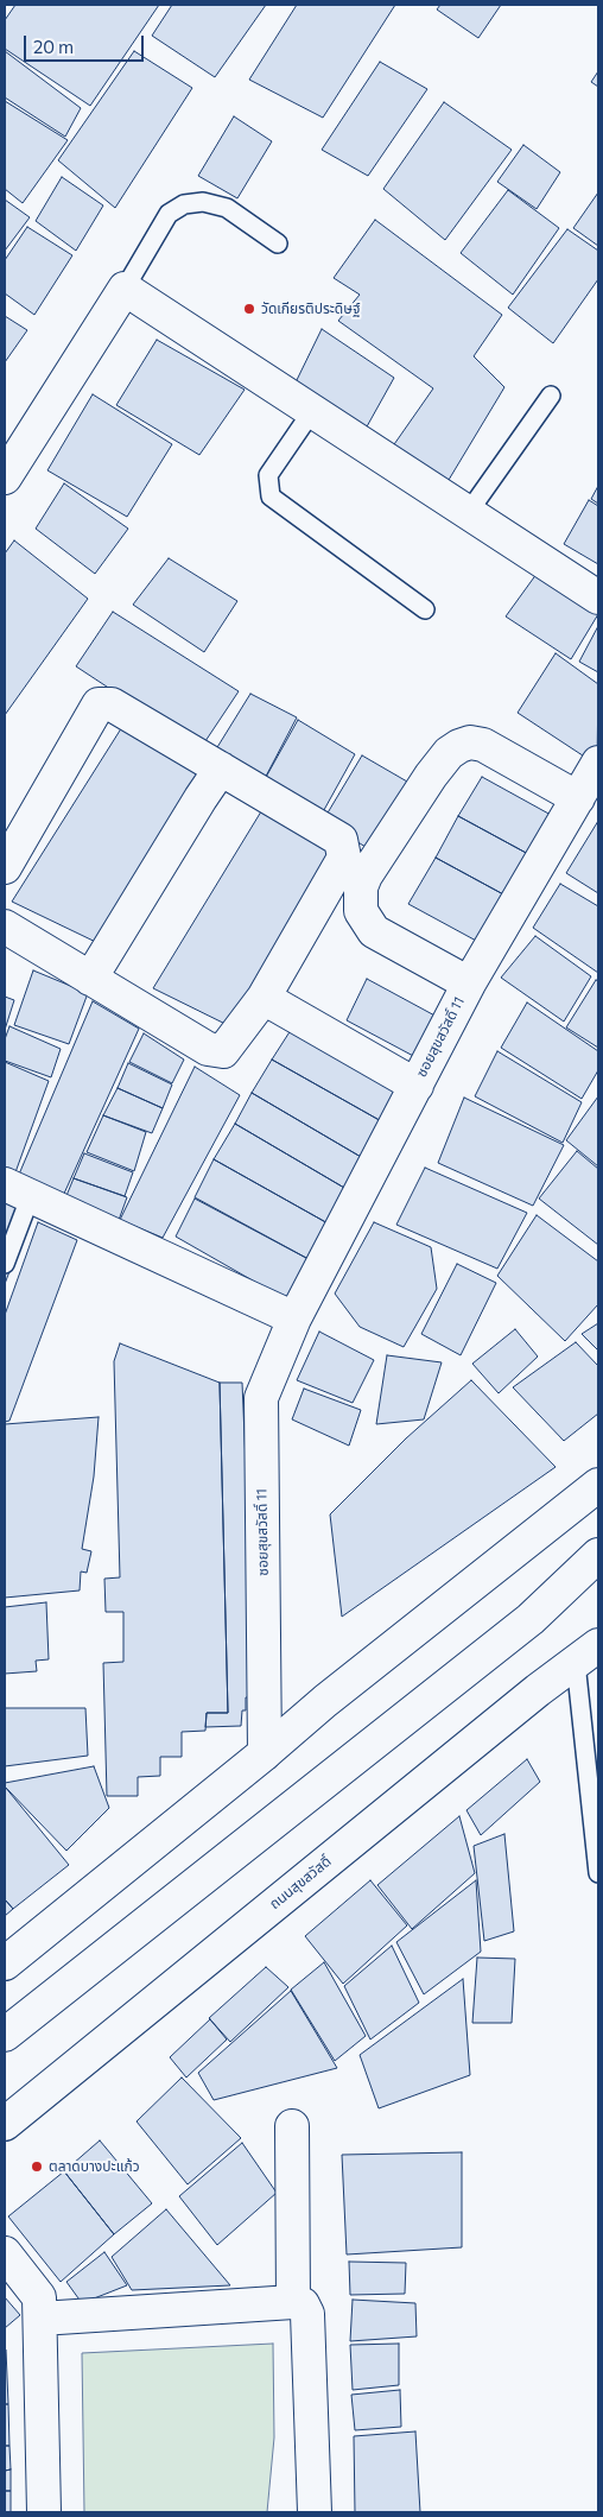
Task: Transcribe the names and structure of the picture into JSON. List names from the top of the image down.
{
  "streets": {
    "street": ["ซอยสุขสวัสดิ์ 11", "ถนนสุขสวัสดิ์"]
  },
  "places": ["วัดเกียรติประดิษฐ์", "ตลาดบางปะแก้ว"],
  "scale_bar": "20 m"
}
